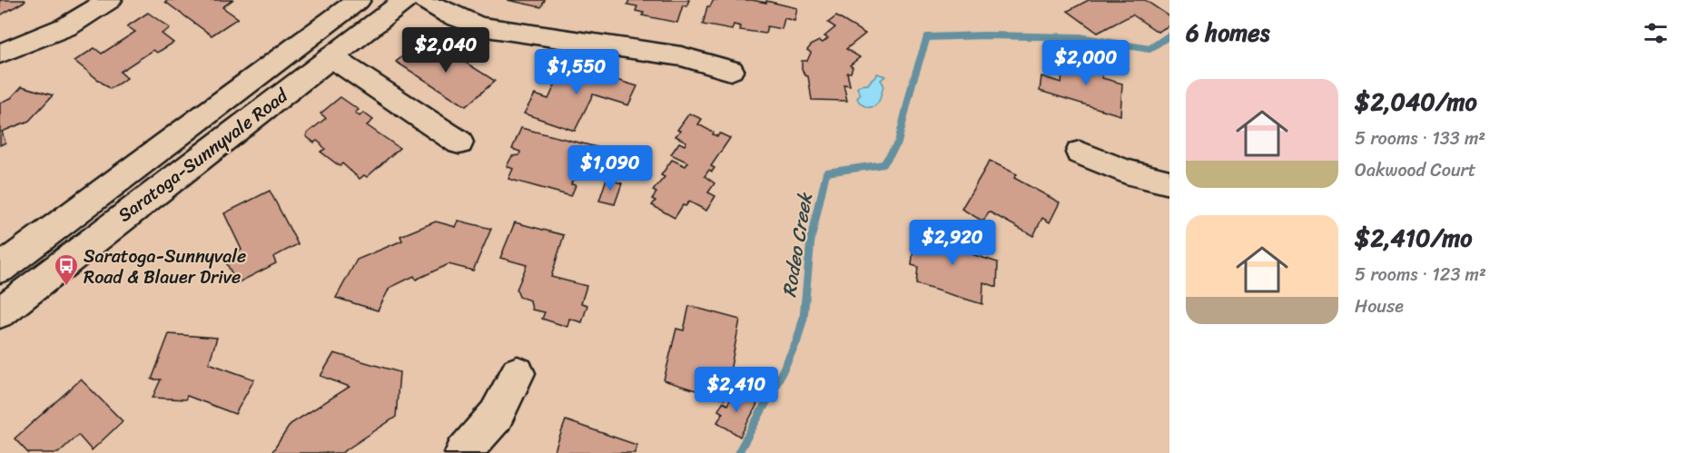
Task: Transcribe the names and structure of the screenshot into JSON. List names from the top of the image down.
{
  "streets": {
    "main road": ["Saratoga-Sunnyvale Road"]
  },
  "water": ["Rodeo Creek"],
  "places": {
    "bus stop": ["Saratoga-Sunnyvale Road & Blauer Drive"]
  },
  "page": {
    "heading": "6 homes",
    "price": [
      "$2,040",
      "$2,000",
      "$1,550",
      "$1,090",
      "$2,920",
      "$2,410"
    ],
    "list": [
      {
        "name": "$2,040/mo",
        "note": "5 rooms · 133 m² · Oakwood Court"
      },
      {
        "name": "$2,410/mo",
        "note": "5 rooms · 123 m² · House"
      }
    ]
  }
}
